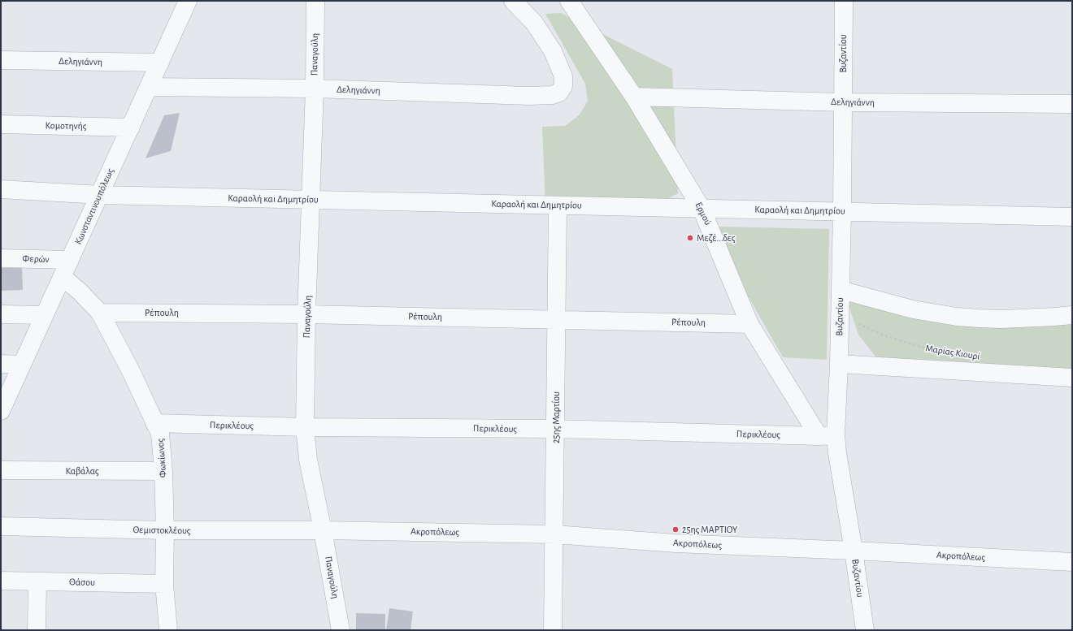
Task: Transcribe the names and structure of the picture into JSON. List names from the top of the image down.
{
  "streets": {
    "street": [
      "Βυζαντίου",
      "Παναγούλη",
      "Δεληγιάννη",
      "Κομοτηνής",
      "Καραολή και Δημητρίου",
      "Κωνσταντινουπόλεως",
      "Ερμού",
      "Φερών",
      "Ρέπουλη",
      "Μαρίας Κιουρί",
      "25ης Μαρτίου",
      "Περικλέους",
      "Φωκίωνος",
      "Καβάλας",
      "Θεμιστοκλέους",
      "Ακροπόλεως",
      "Θάσου"
    ]
  },
  "crossings": [
    ["Βυζαντίου", "Δεληγιάννη"],
    ["Βυζαντίου", "Καραολή και Δημητρίου"],
    ["Βυζαντίου", "Ερμού"],
    ["Βυζαντίου", "Μαρίας Κιουρί"],
    ["Βυζαντίου", "Περικλέους"],
    ["Βυζαντίου", "Ακροπόλεως"],
    ["Παναγούλη", "Δεληγιάννη"],
    ["Παναγούλη", "Καραολή και Δημητρίου"],
    ["Παναγούλη", "Ρέπουλη"],
    ["Παναγούλη", "Περικλέους"],
    ["Παναγούλη", "Θεμιστοκλέους"],
    ["Παναγούλη", "Ακροπόλεως"],
    ["Δεληγιάννη", "Κωνσταντινουπόλεως"],
    ["Δεληγιάννη", "Ερμού"],
    ["Κομοτηνής", "Κωνσταντινουπόλεως"],
    ["Καραολή και Δημητρίου", "Κωνσταντινουπόλεως"],
    ["Καραολή και Δημητρίου", "Ερμού"],
    ["Καραολή και Δημητρίου", "25ης Μαρτίου"],
    ["Κωνσταντινουπόλεως", "Φερών"],
    ["Κωνσταντινουπόλεως", "Φωκίωνος"],
    ["Ερμού", "Ρέπουλη"],
    ["Ερμού", "Περικλέους"],
    ["Ρέπουλη", "25ης Μαρτίου"],
    ["Ρέπουλη", "Φωκίωνος"],
    ["25ης Μαρτίου", "Περικλέους"],
    ["25ης Μαρτίου", "Ακροπόλεως"],
    ["Περικλέους", "Φωκίωνος"],
    ["Φωκίωνος", "Καβάλας"],
    ["Φωκίωνος", "Θεμιστοκλέους"],
    ["Φωκίωνος", "Θάσου"],
    ["Θεμιστοκλέους", "Ακροπόλεως"]
  ],
  "places": ["Μεζέ...δες", "25ης ΜΑΡΤΙΟΥ"]
}
